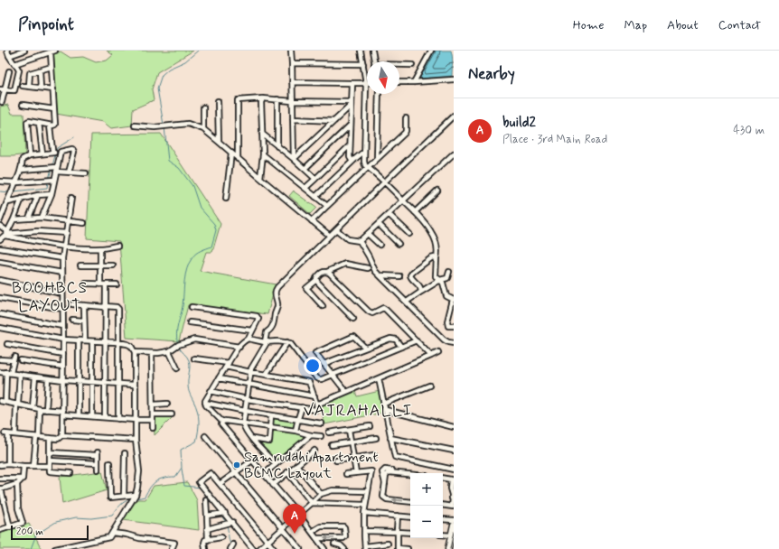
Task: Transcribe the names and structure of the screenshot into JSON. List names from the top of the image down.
{
  "districts": ["BOOHBCS LAYOUT", "VAJRAHALLI"],
  "places": ["Samruddhi Apartment BCMC Layout"],
  "scale_bar": "200 m",
  "north": "bottom",
  "page": {
    "header": "Pinpoint",
    "nav": [
      "Home",
      "Map",
      "About",
      "Contact"
    ],
    "heading": "Nearby",
    "list": [
      {
        "mark": "A",
        "name": "build2",
        "note": "Place · 3rd Main Road",
        "value": "430 m"
      }
    ],
    "map_buttons": ["+", "−"],
    "pins": "A",
    "scale": "200 m"
  }
}
